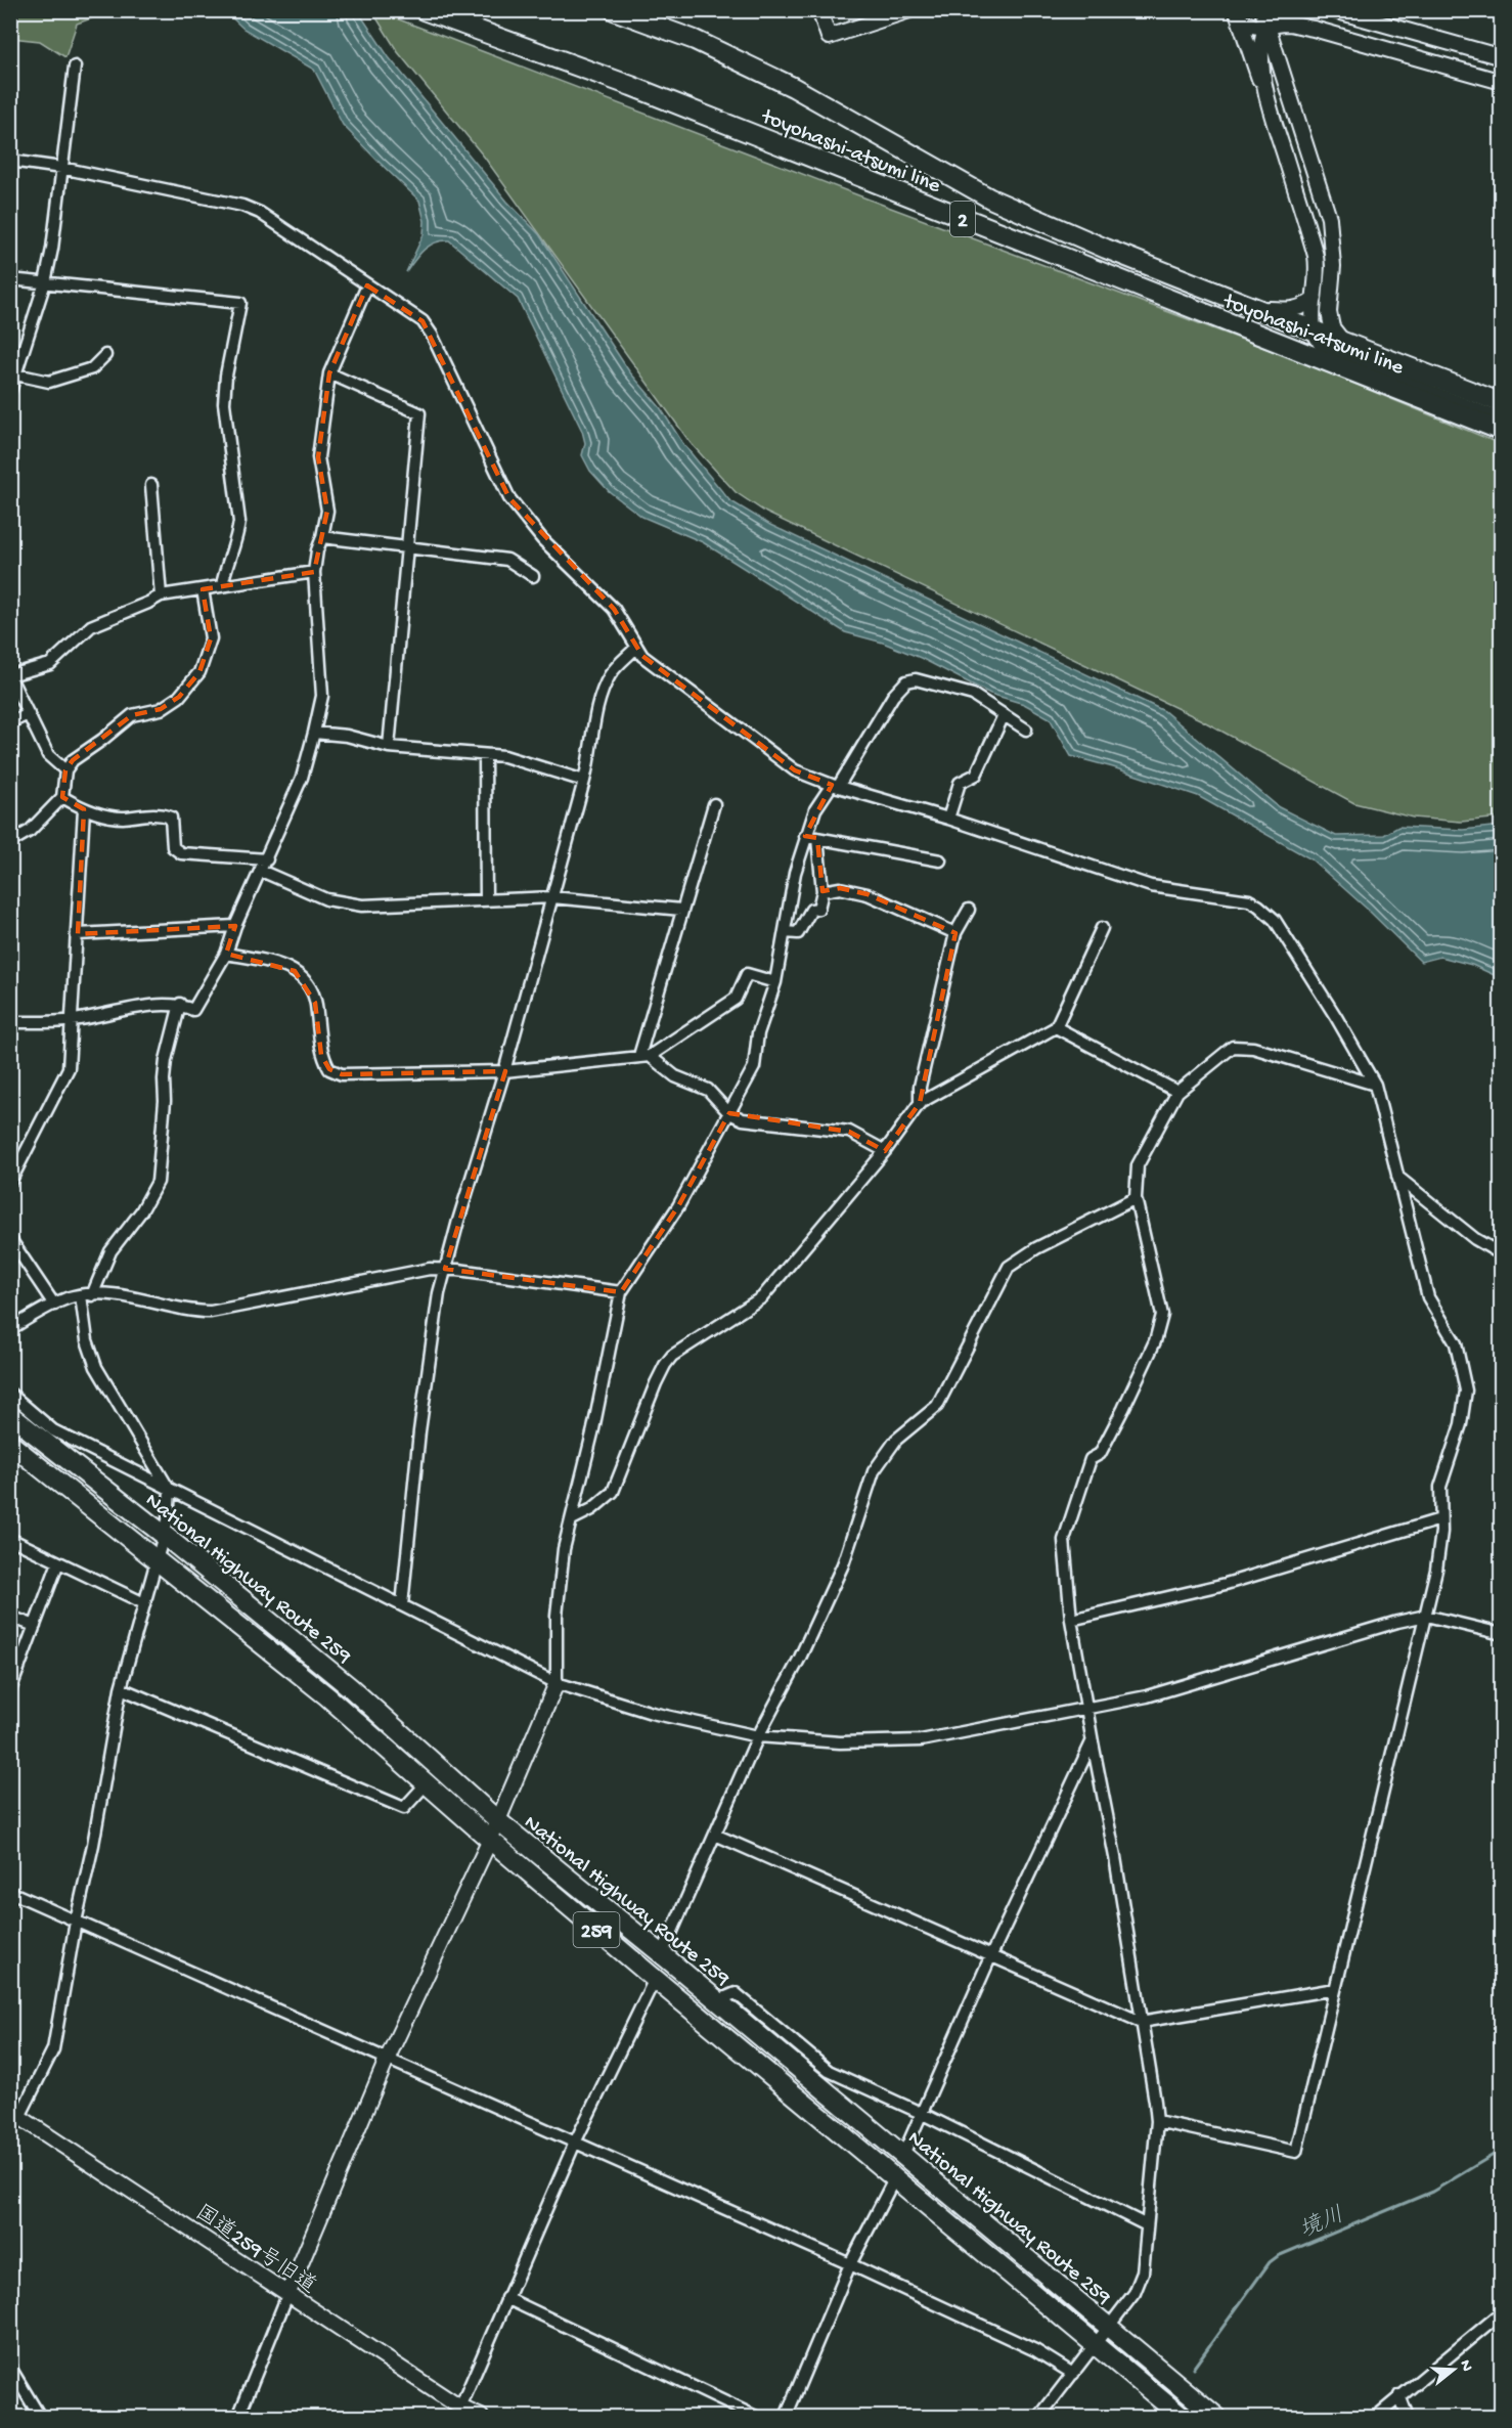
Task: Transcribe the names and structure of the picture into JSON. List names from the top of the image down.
{
  "streets": {
    "main road": [
      "toyohashi-atsumi line",
      "2",
      "National Highway Route 259",
      "259"
    ],
    "street": ["国道259号旧道"]
  },
  "water": ["境川"],
  "north": "right"
}
